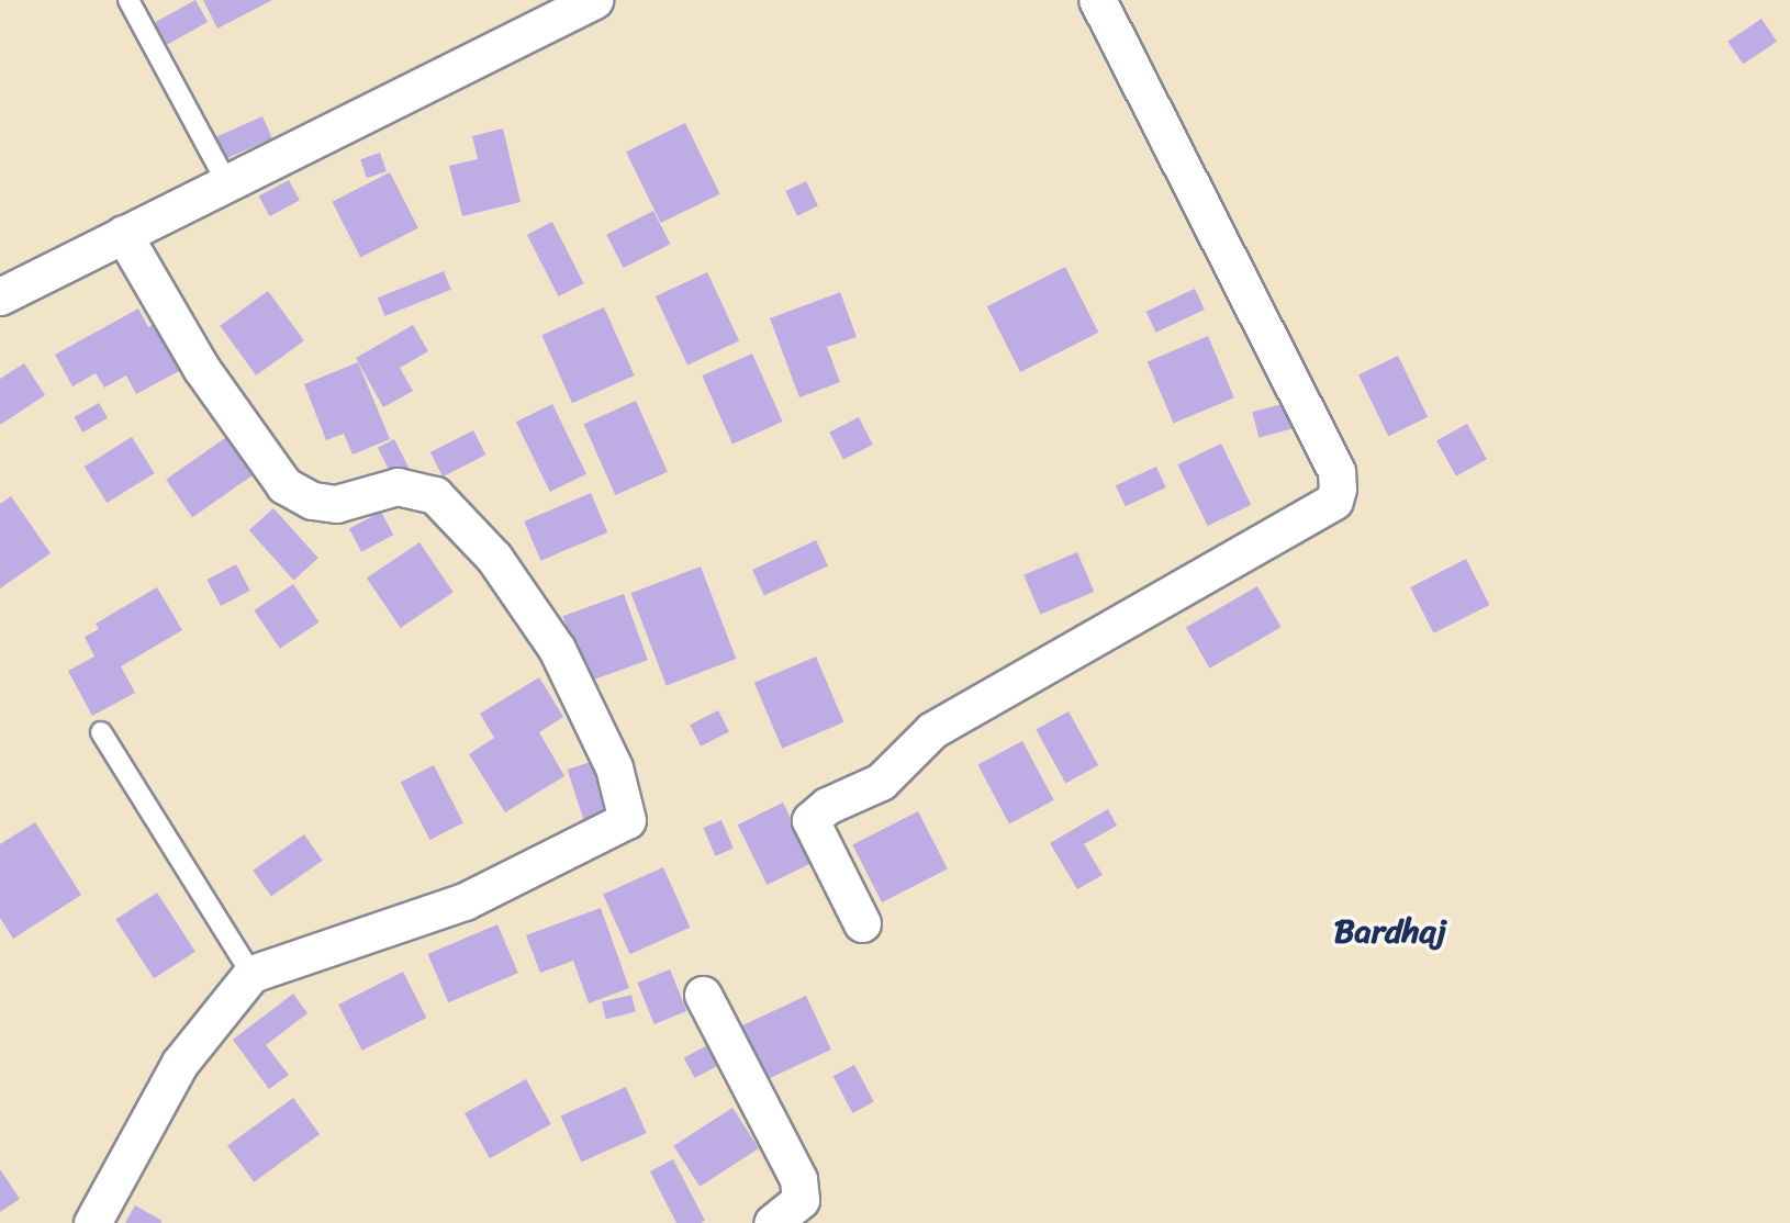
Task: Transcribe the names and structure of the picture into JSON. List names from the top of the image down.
{
  "districts": ["Bardhaj"]
}
